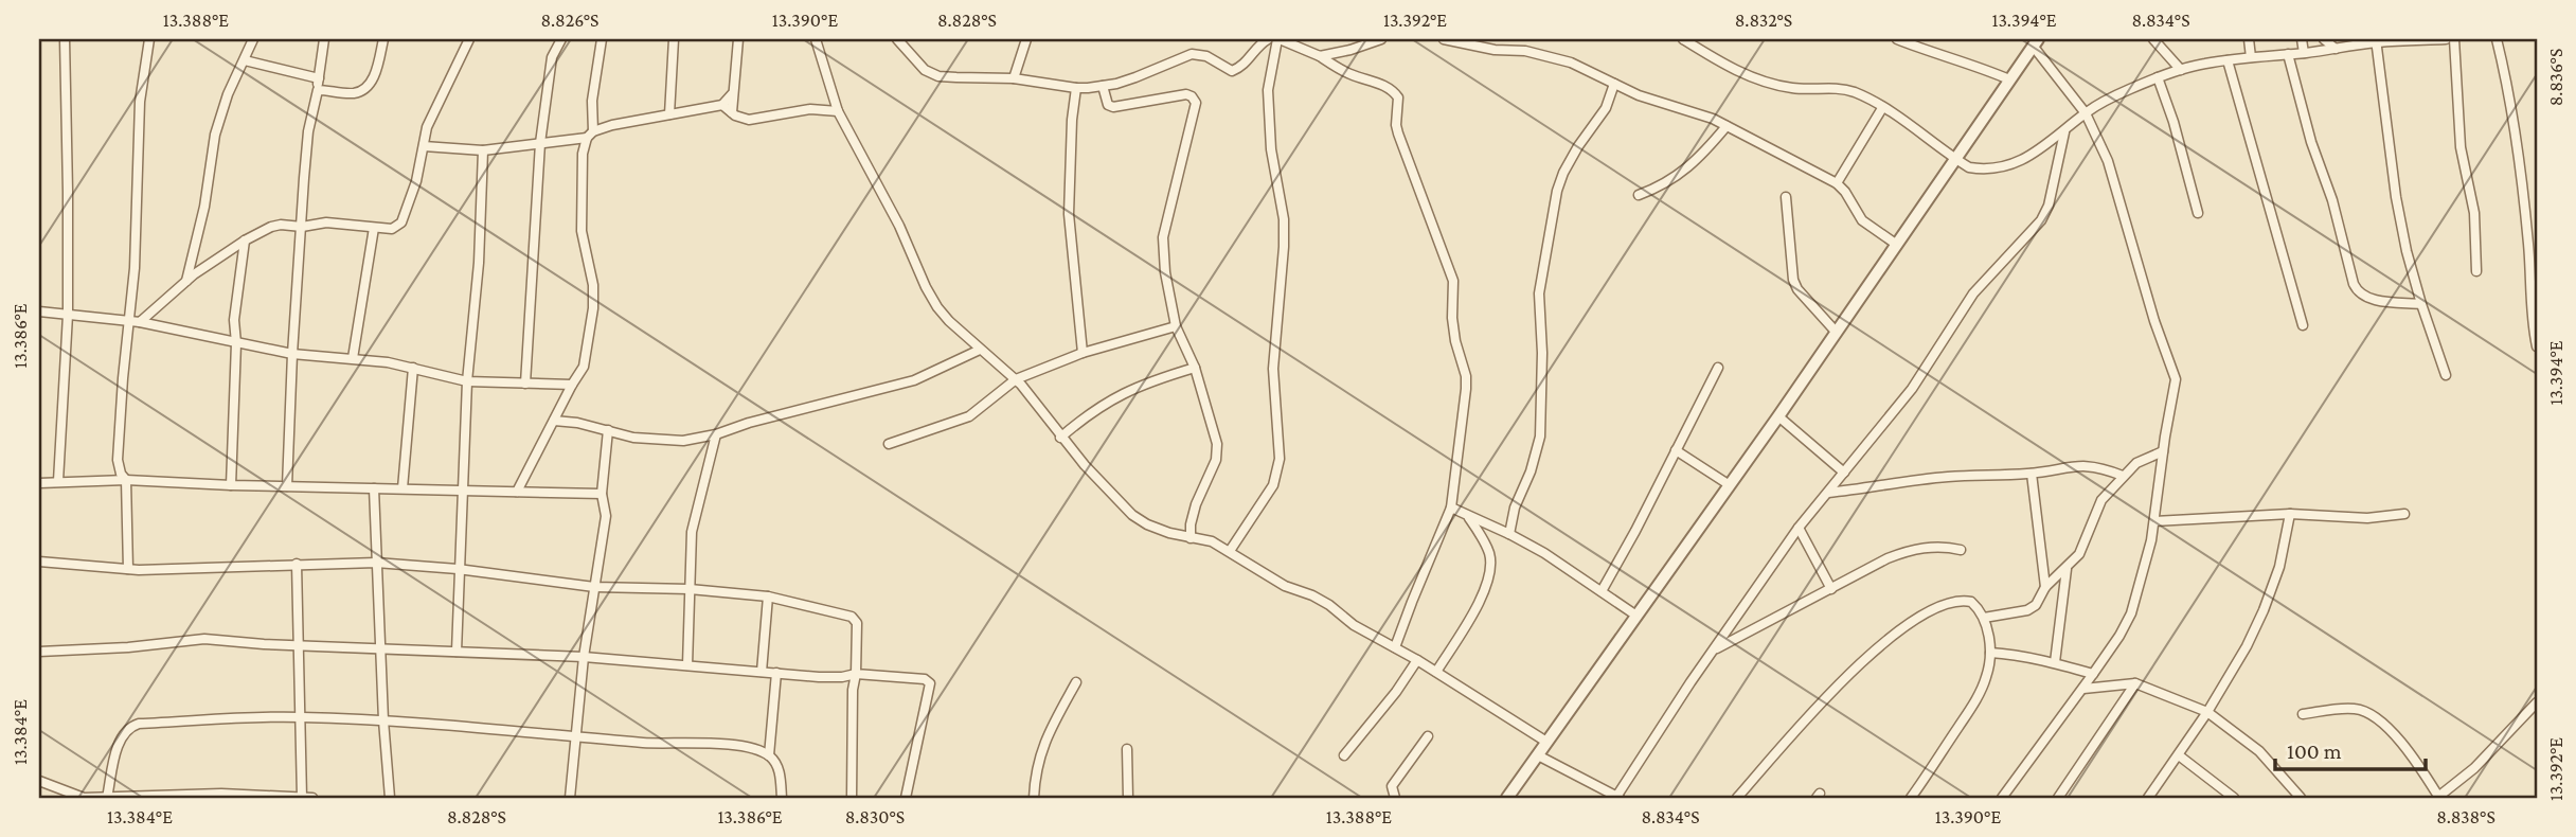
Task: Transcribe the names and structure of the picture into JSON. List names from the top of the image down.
{
  "scale_bar": "100 m",
  "coordinates": [
    "13.388°E",
    "8.826°S",
    "13.390°E",
    "8.828°S",
    "13.392°E",
    "8.832°S",
    "13.394°E",
    "8.834°S",
    "8.836°S",
    "13.386°E",
    "13.384°E",
    "8.830°S",
    "8.838°S"
  ]
}
